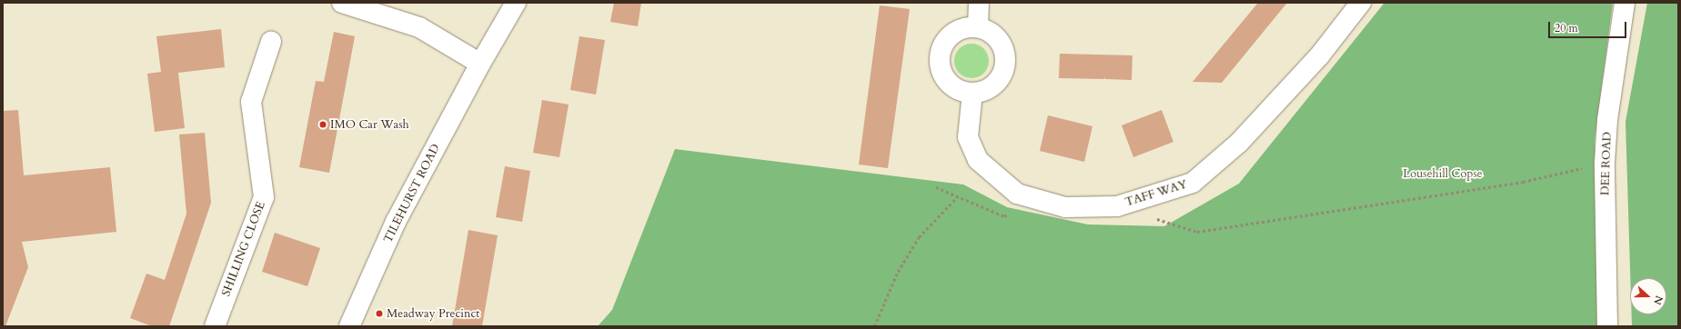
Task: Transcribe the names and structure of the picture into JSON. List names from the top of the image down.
{
  "streets": {
    "street": [
      "DEE ROAD",
      "TILEHURST ROAD",
      "TAFF WAY",
      "SHILLING CLOSE"
    ]
  },
  "parks": ["Lousehill Copse"],
  "places": ["IMO Car Wash", "Meadway Precinct"],
  "scale_bar": "20 m",
  "north": "right"
}
